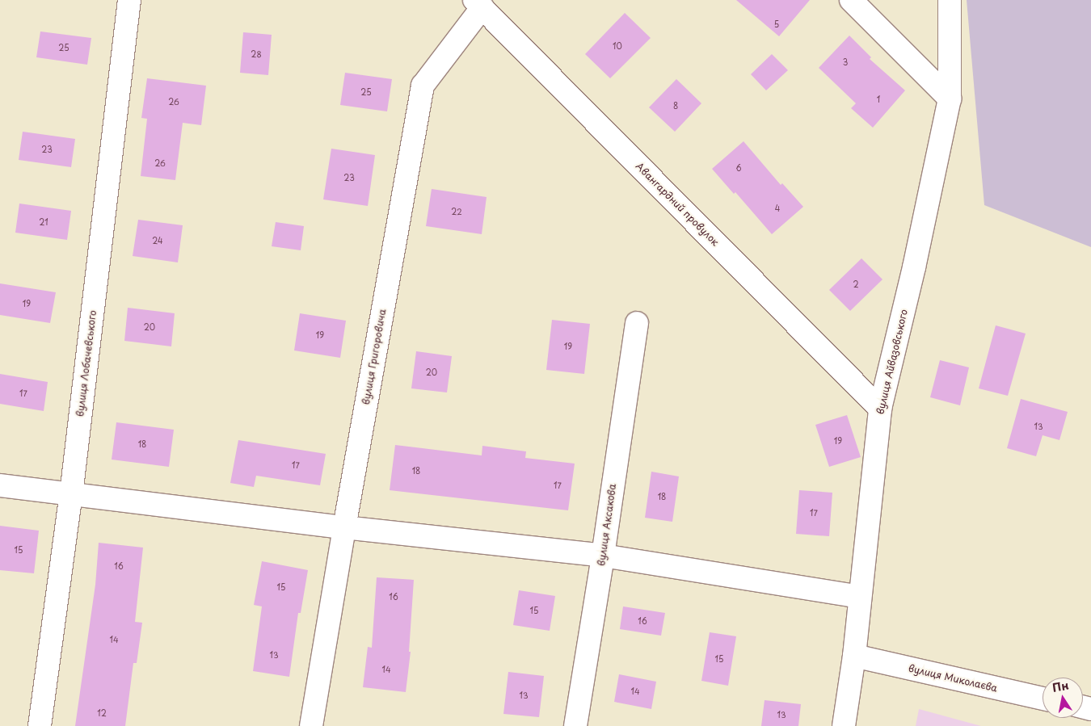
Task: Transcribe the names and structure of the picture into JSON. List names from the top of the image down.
{
  "streets": {
    "street": [
      "Авангардний провулок",
      "вулиця Григоровича",
      "вулиця Айвазовського",
      "вулиця Лобачевського",
      "вулиця Аксакова",
      "вулиця Миколаєва"
    ]
  },
  "crossings": [
    ["Авангардний провулок", "вулиця Григоровича"],
    ["Авангардний провулок", "вулиця Айвазовського"],
    ["вулиця Айвазовського", "вулиця Миколаєва"]
  ],
  "house_numbers": [
    "5",
    "10",
    "25",
    "28",
    "3",
    "25",
    "1",
    "26",
    "8",
    "23",
    "26",
    "6",
    "23",
    "4",
    "22",
    "21",
    "24",
    "2",
    "19",
    "20",
    "19",
    "19",
    "20",
    "17",
    "13",
    "19",
    "18",
    "17",
    "18",
    "17",
    "18",
    "17",
    "15",
    "16",
    "15",
    "16",
    "15",
    "16",
    "14",
    "13",
    "15",
    "14",
    "14",
    "13",
    "12",
    "13"
  ],
  "north": "top"
}
